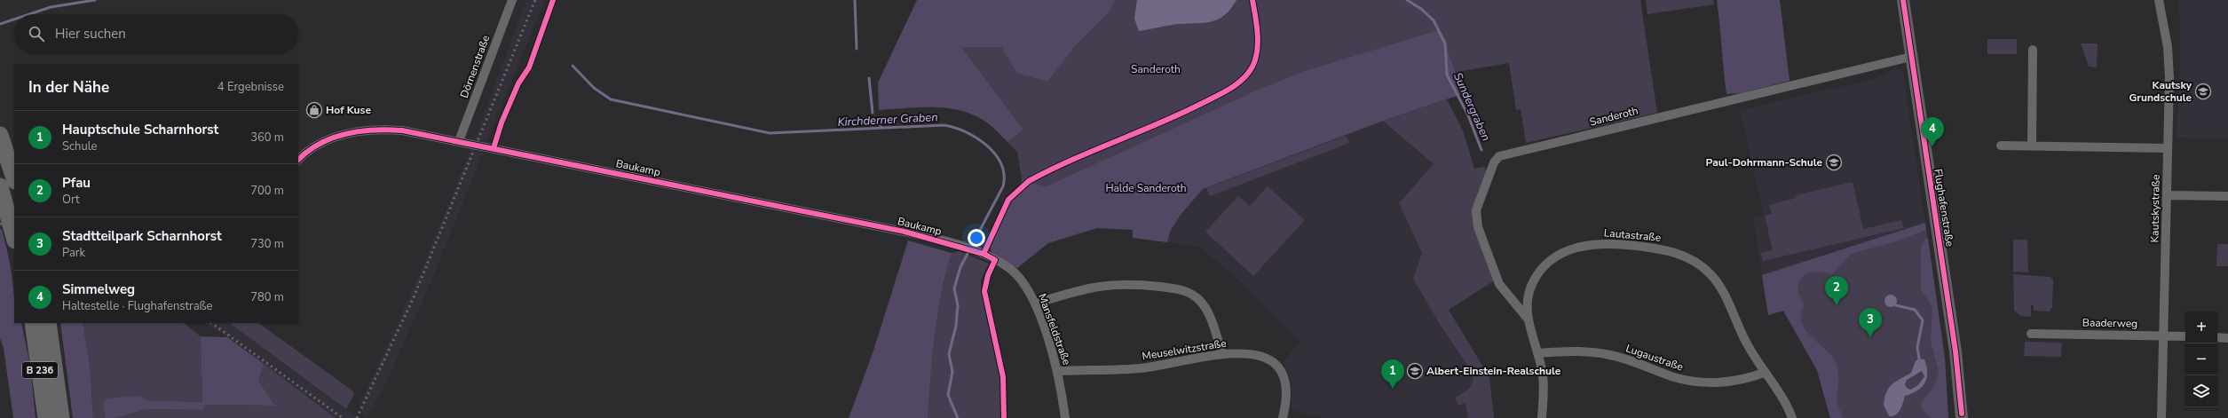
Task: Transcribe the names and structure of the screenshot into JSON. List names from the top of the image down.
{
  "streets": {
    "highway": ["B 236"],
    "main road": ["Flughafenstraße"],
    "street": [
      "Dörnenstraße",
      "Sanderoth",
      "Baukamp",
      "Kautskystraße",
      "Lautastraße",
      "Baaderweg",
      "Mansfeldstraße",
      "Meuselwitzstraße",
      "Lugaustraße"
    ]
  },
  "crossings": [
    ["Dörnenstraße", "Baukamp"],
    ["Sanderoth", "Flughafenstraße"],
    ["Sanderoth", "Lautastraße"],
    ["Baukamp", "Mansfeldstraße"],
    ["Kautskystraße", "Baaderweg"],
    ["Lautastraße", "Lugaustraße"],
    ["Mansfeldstraße", "Meuselwitzstraße"]
  ],
  "water": ["Sundergraben", "Kirchderner Graben"],
  "parks": ["Sanderoth", "Halde Sanderoth"],
  "places": {
    "school or university": ["Kautsky Grundschule", "Paul-Dohrmann-Schule", "Albert-Einstein-Realschule"],
    "shop": ["Hof Kuse"]
  },
  "page": {
    "search": "Hier suchen",
    "heading": ["In der Nähe", "4 Ergebnisse"],
    "list": [
      {
        "mark": "1",
        "name": "Hauptschule Scharnhorst",
        "note": "Schule",
        "value": "360 m"
      },
      {
        "mark": "2",
        "name": "Pfau",
        "note": "Ort",
        "value": "700 m"
      },
      {
        "mark": "3",
        "name": "Stadtteilpark Scharnhorst",
        "note": "Park",
        "value": "730 m"
      },
      {
        "mark": "4",
        "name": "Simmelweg",
        "note": "Haltestelle · Flughafenstraße",
        "value": "780 m"
      }
    ],
    "pins": [
      "4",
      "2",
      "3",
      "1"
    ],
    "map_buttons": ["+", "−"]
  }
}
